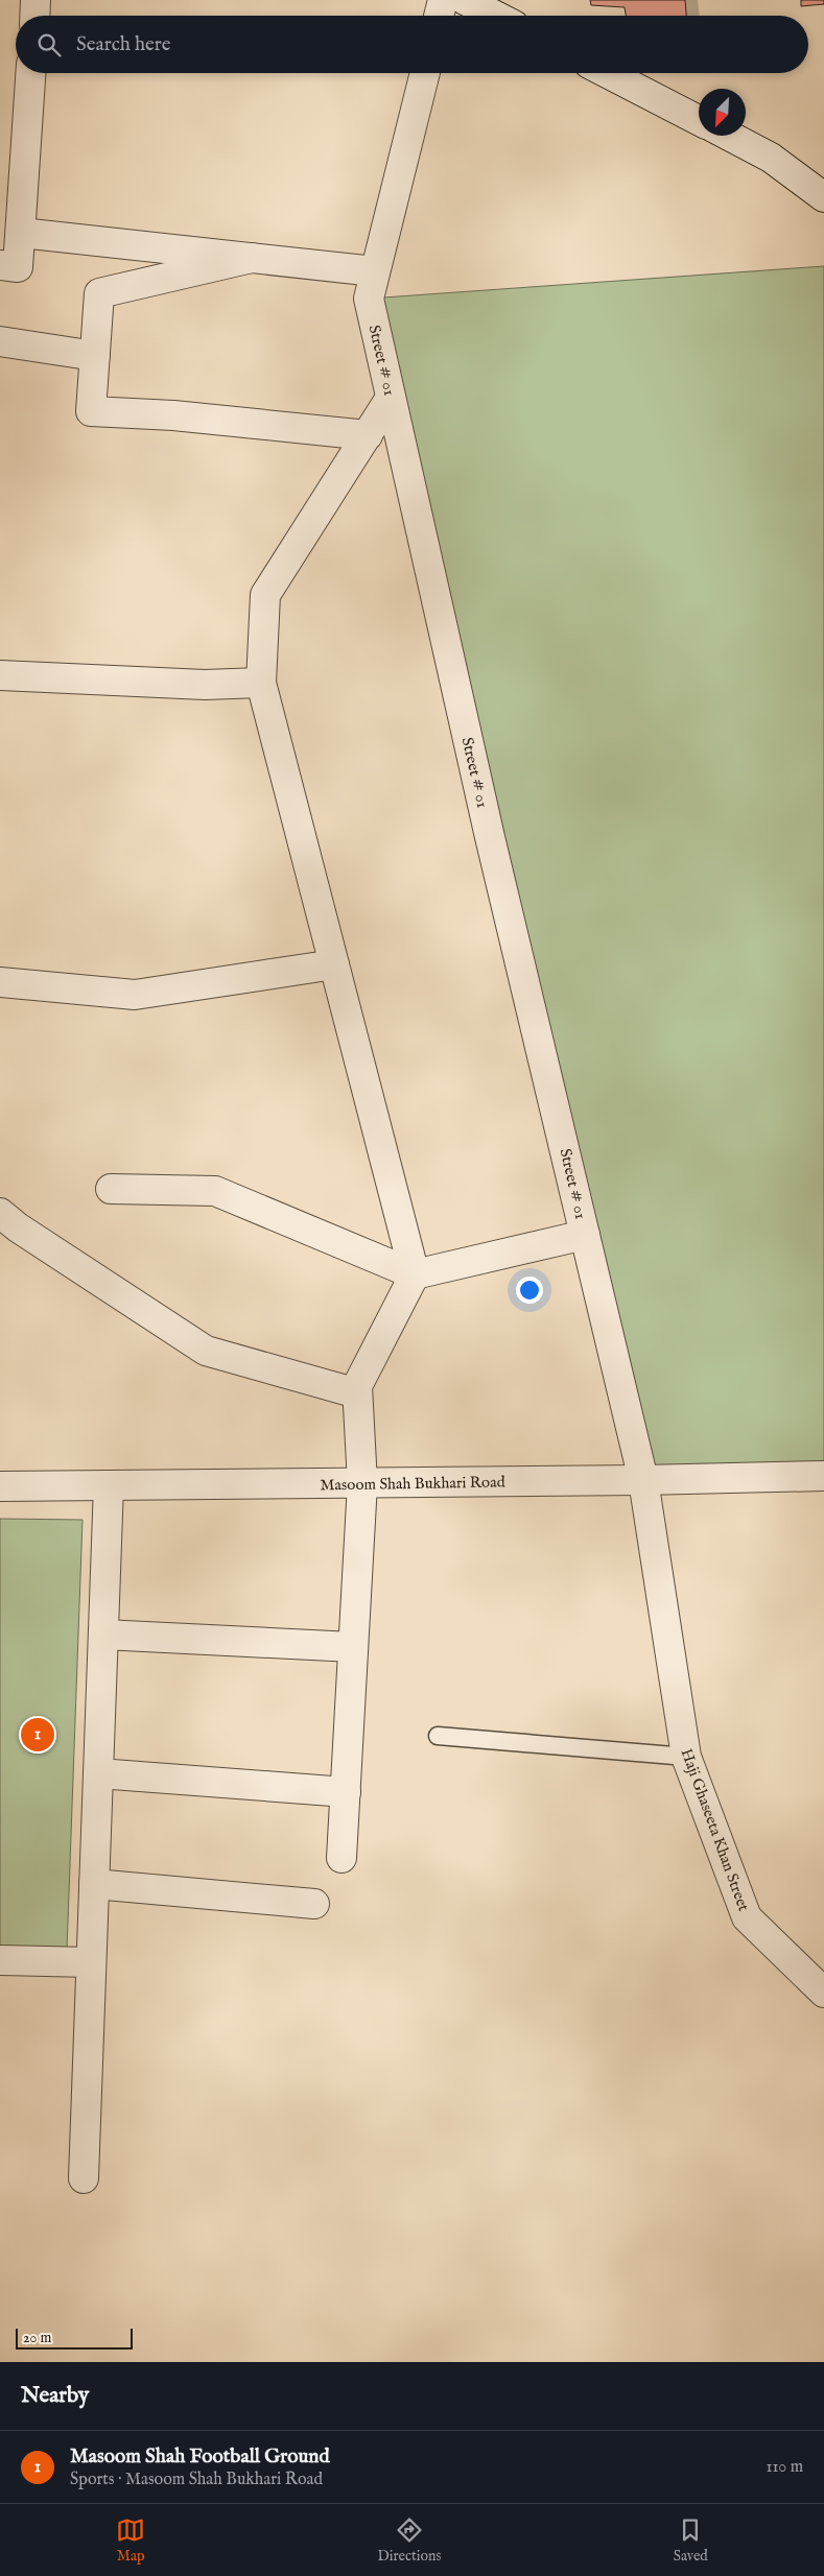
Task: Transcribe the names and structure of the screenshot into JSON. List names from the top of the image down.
{
  "streets": {
    "street": ["Street # 01", "Masoom Shah Bukhari Road", "Haji Ghaseeta Khan Street"]
  },
  "crossings": [
    ["Street # 01", "Masoom Shah Bukhari Road"],
    ["Street # 01", "Haji Ghaseeta Khan Street"],
    ["Masoom Shah Bukhari Road", "Haji Ghaseeta Khan Street"]
  ],
  "scale_bar": "20 m",
  "north": "bottom left",
  "page": {
    "search": "Search here",
    "pins": "1",
    "scale": "20 m",
    "heading": "Nearby",
    "list": [
      {
        "mark": "1",
        "name": "Masoom Shah Football Ground",
        "note": "Sports · Masoom Shah Bukhari Road",
        "value": "110 m"
      }
    ],
    "nav": ["Map", "Directions", "Saved"]
  }
}
